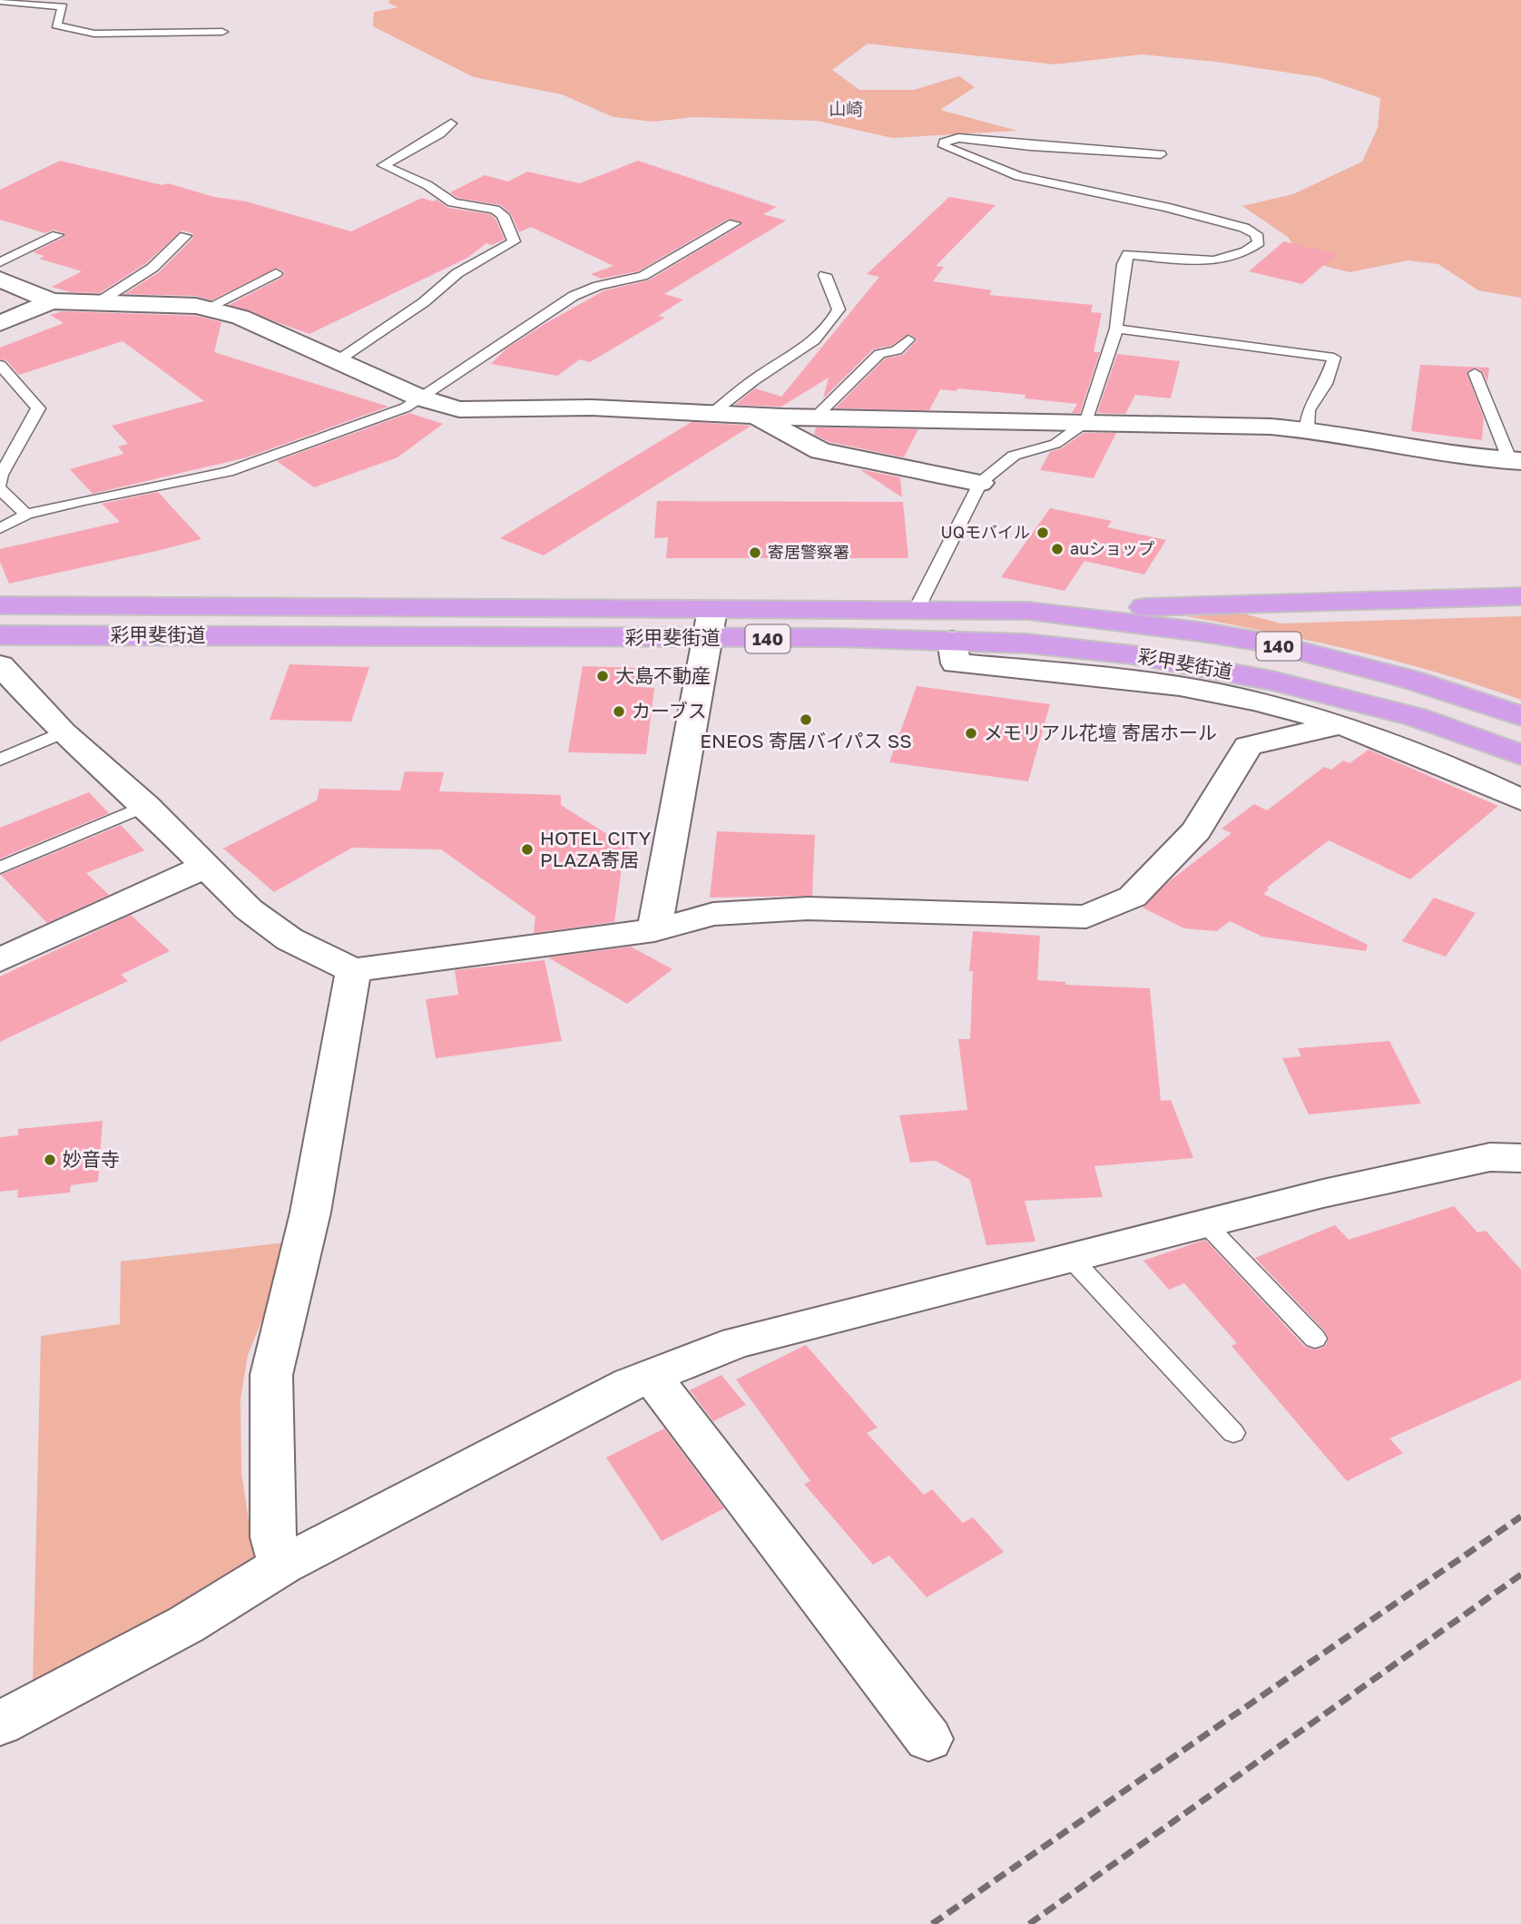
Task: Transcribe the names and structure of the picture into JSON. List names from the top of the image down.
{
  "streets": {
    "highway": ["彩甲斐街道", "140"]
  },
  "districts": ["山崎"],
  "places": [
    "UQモバイル",
    "auショップ",
    "寄居警察署",
    "大島不動産",
    "カーブス",
    "ENEOS 寄居バイパス SS",
    "メモリアル花壇 寄居ホール",
    "HOTEL CITY PLAZA寄居",
    "妙音寺"
  ]
}
